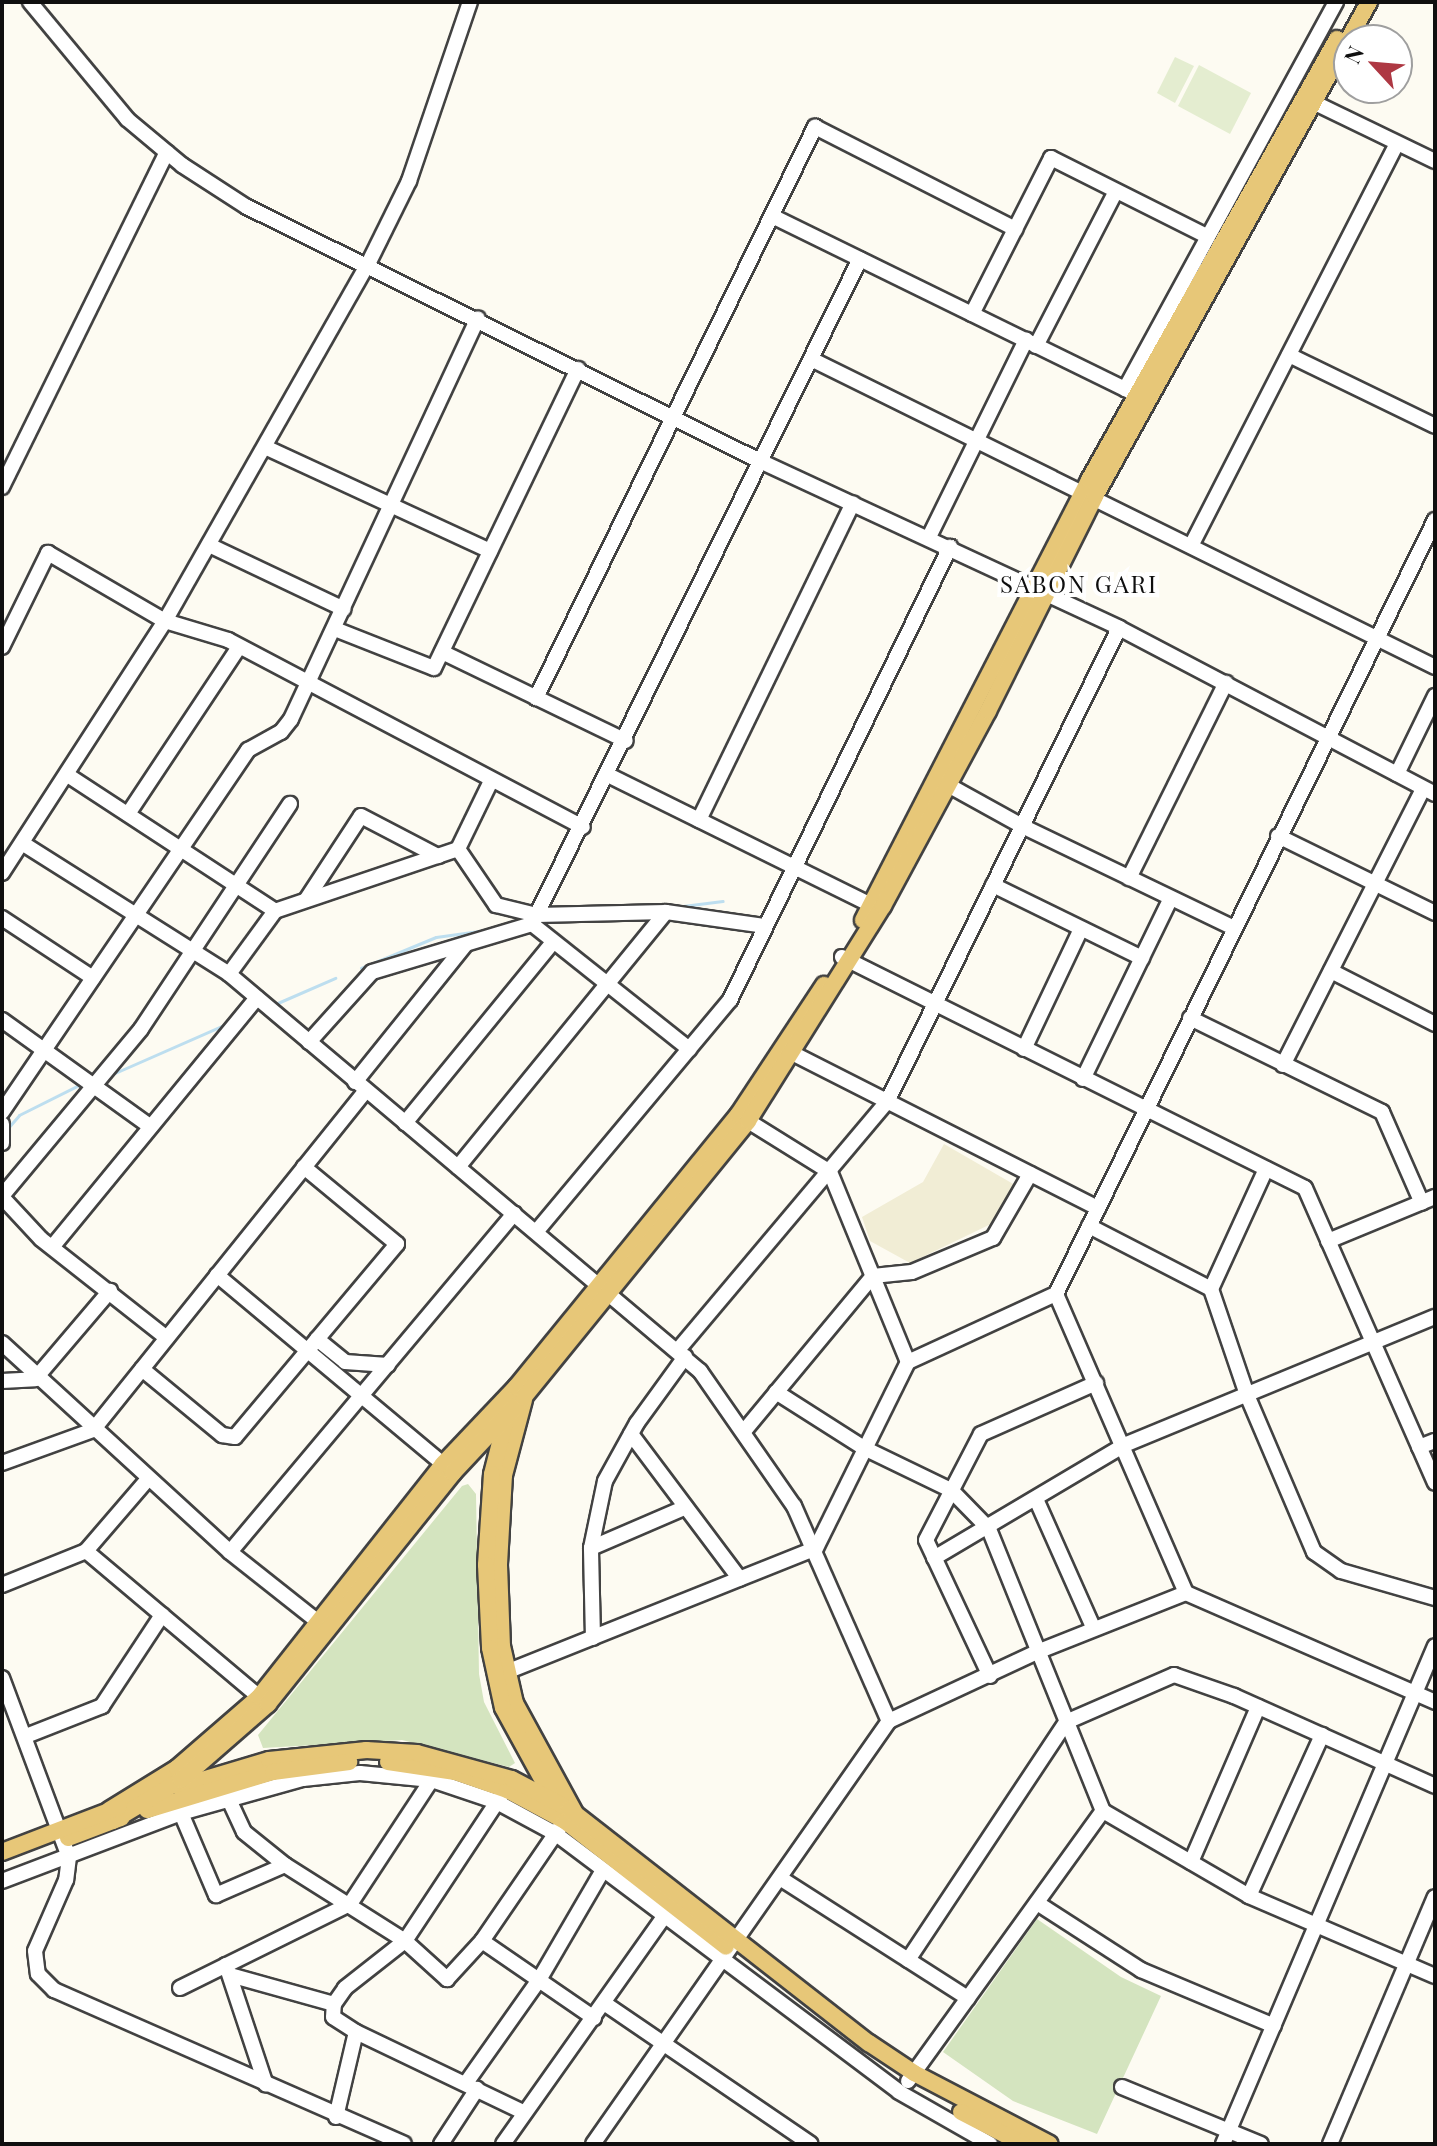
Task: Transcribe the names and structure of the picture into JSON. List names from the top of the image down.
{
  "districts": ["SABON GARI"],
  "north": "top left"
}
